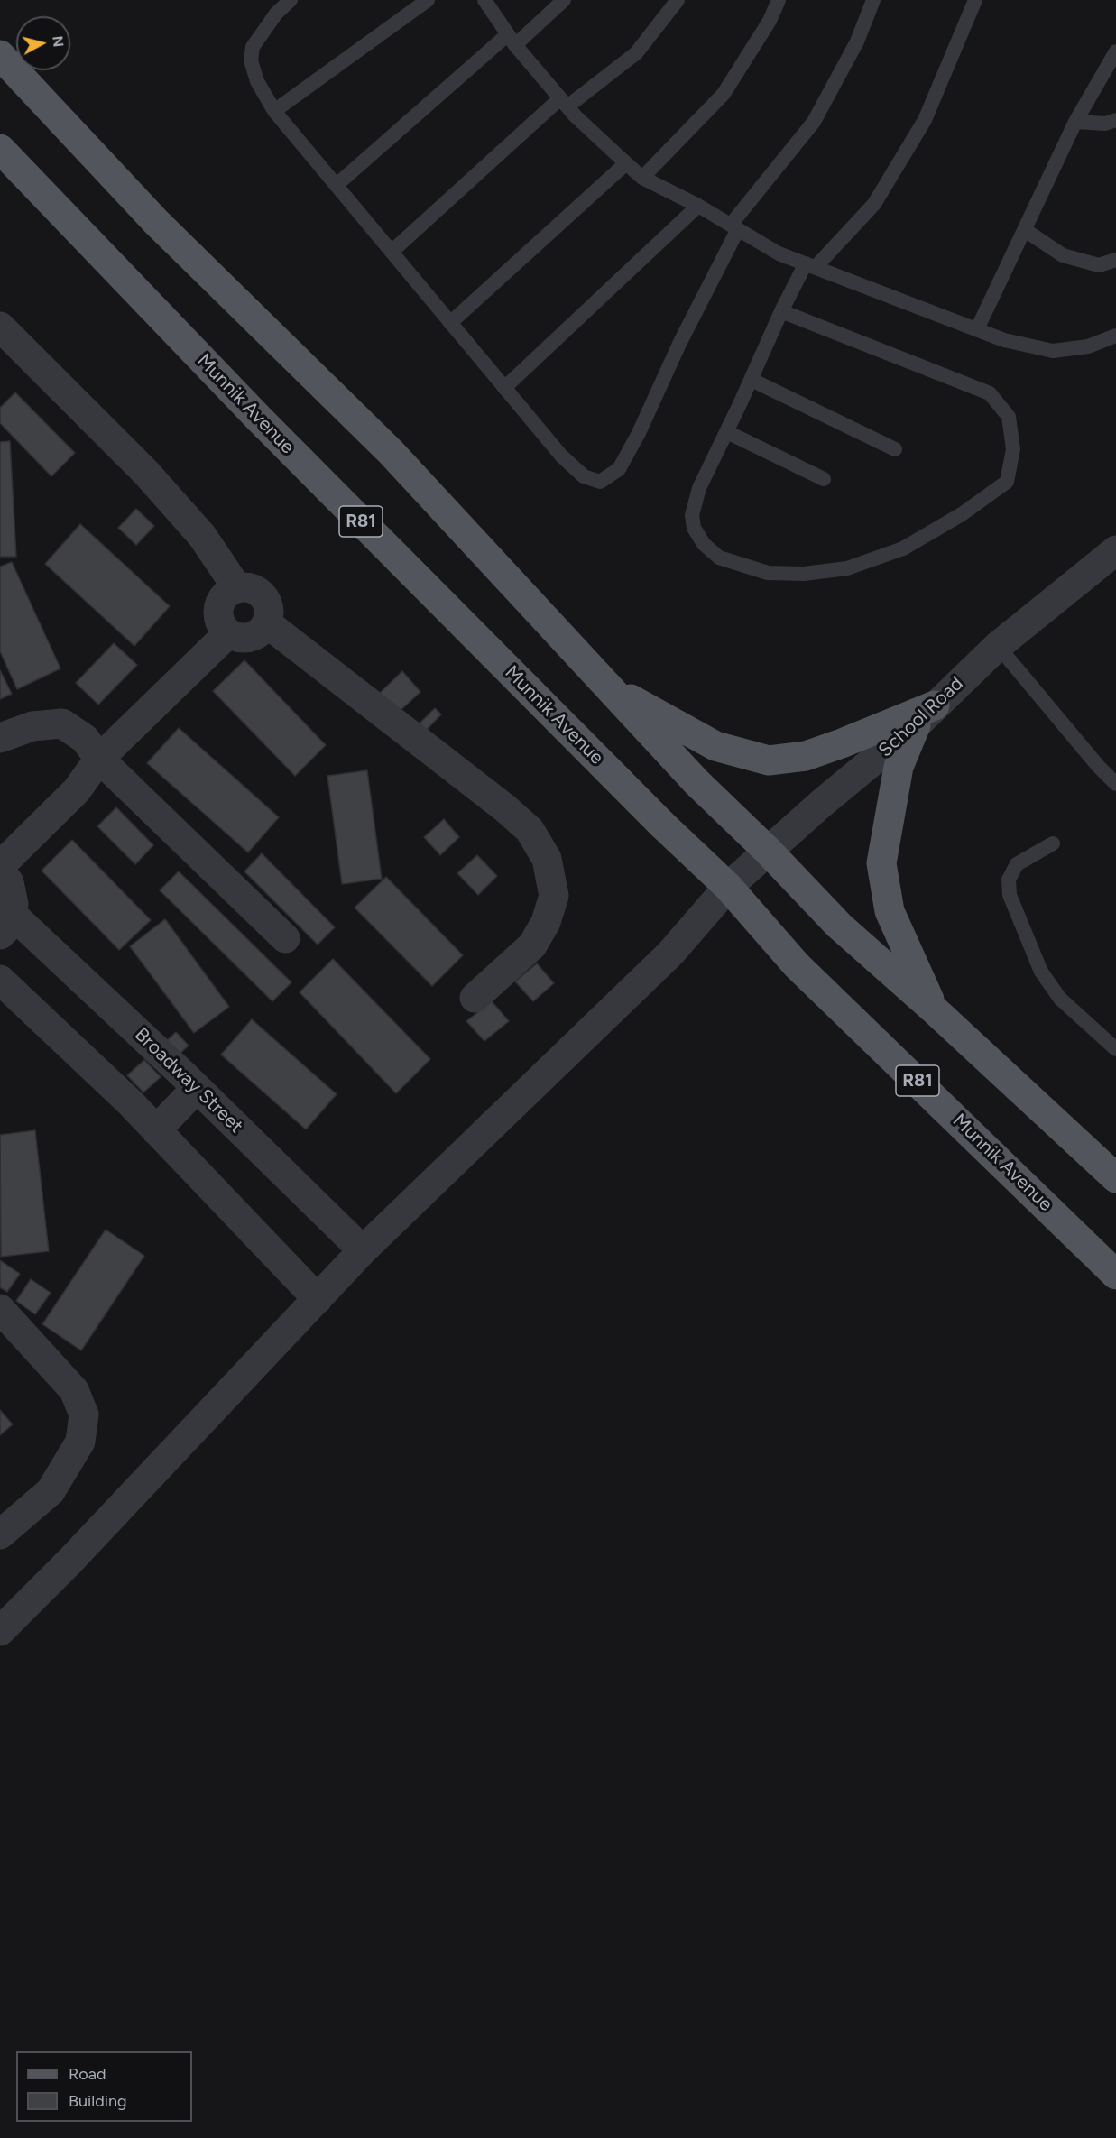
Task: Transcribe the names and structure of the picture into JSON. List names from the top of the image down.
{
  "streets": {
    "main road": ["Munnik Avenue", "R81"],
    "street": ["School Road", "Broadway Street"]
  },
  "crossings": [
    ["Munnik Avenue", "School Road"],
    ["School Road", "Broadway Street"]
  ],
  "legend": ["Road", "Building"],
  "north": "right"
}
